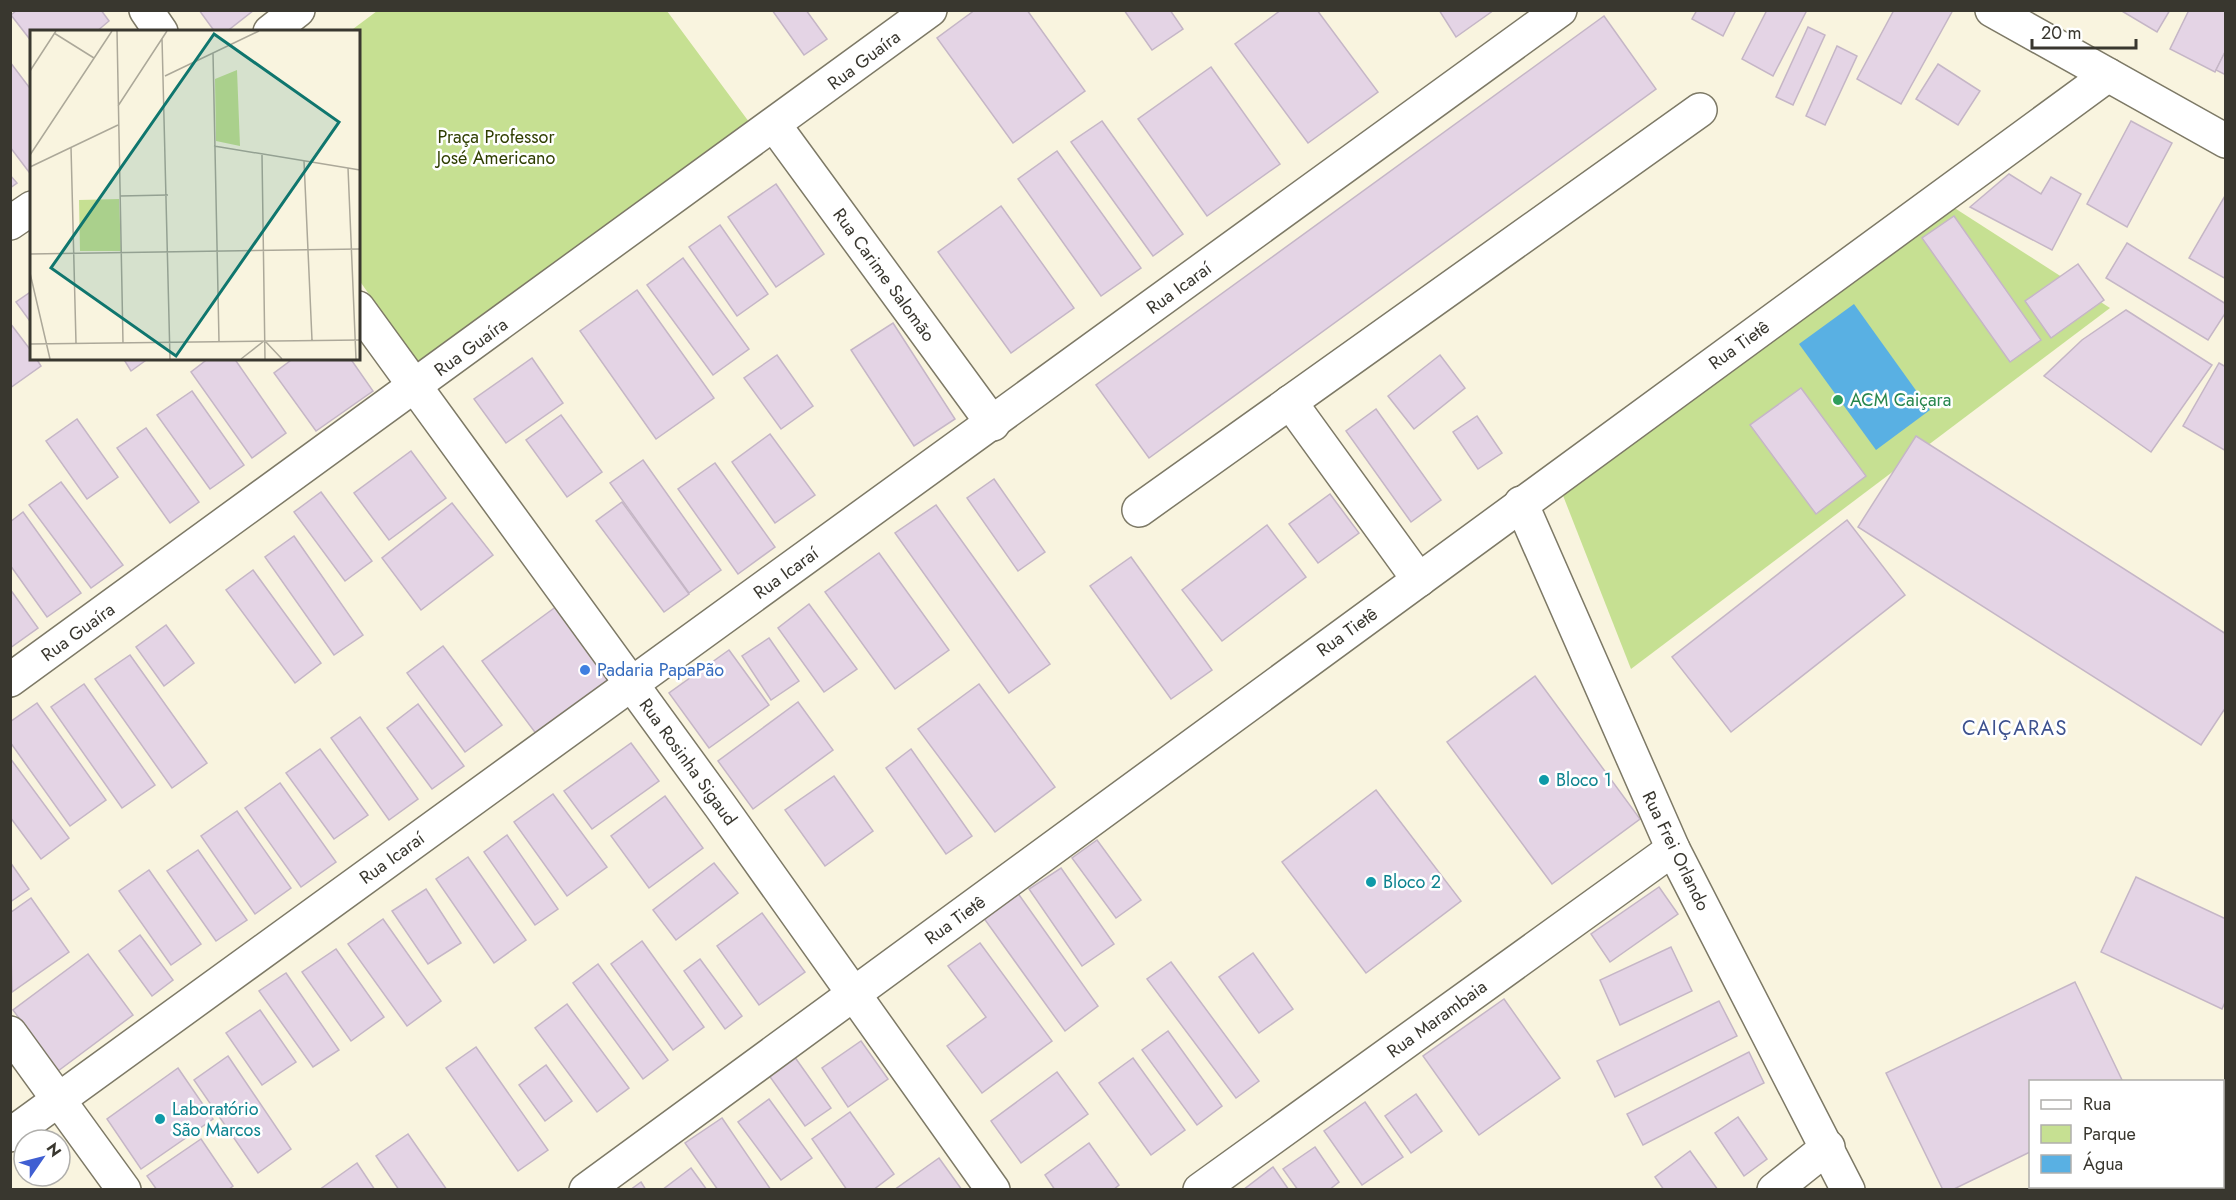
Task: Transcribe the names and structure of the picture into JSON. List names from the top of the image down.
{
  "streets": {
    "street": [
      "Rua Guaíra",
      "Rua Carime Salomão",
      "Rua Icaraí",
      "Rua Tietê",
      "Rua Rosinha Sigaud",
      "Rua Frei Orlando",
      "Rua Marambaia"
    ]
  },
  "crossings": [
    ["Rua Guaíra", "Rua Carime Salomão"],
    ["Rua Guaíra", "Rua Rosinha Sigaud"],
    ["Rua Carime Salomão", "Rua Icaraí"],
    ["Rua Icaraí", "Rua Rosinha Sigaud"],
    ["Rua Tietê", "Rua Rosinha Sigaud"],
    ["Rua Tietê", "Rua Frei Orlando"],
    ["Rua Frei Orlando", "Rua Marambaia"]
  ],
  "districts": ["CAIÇARAS"],
  "parks": ["Praça Professor José Americano"],
  "places": [
    "ACM Caiçara",
    "Padaria PapaPão",
    "Bloco 1",
    "Bloco 2",
    "Laboratório São Marcos"
  ],
  "legend": ["Rua", "Parque", "Água"],
  "scale_bar": "20 m",
  "north": "top right"
}
